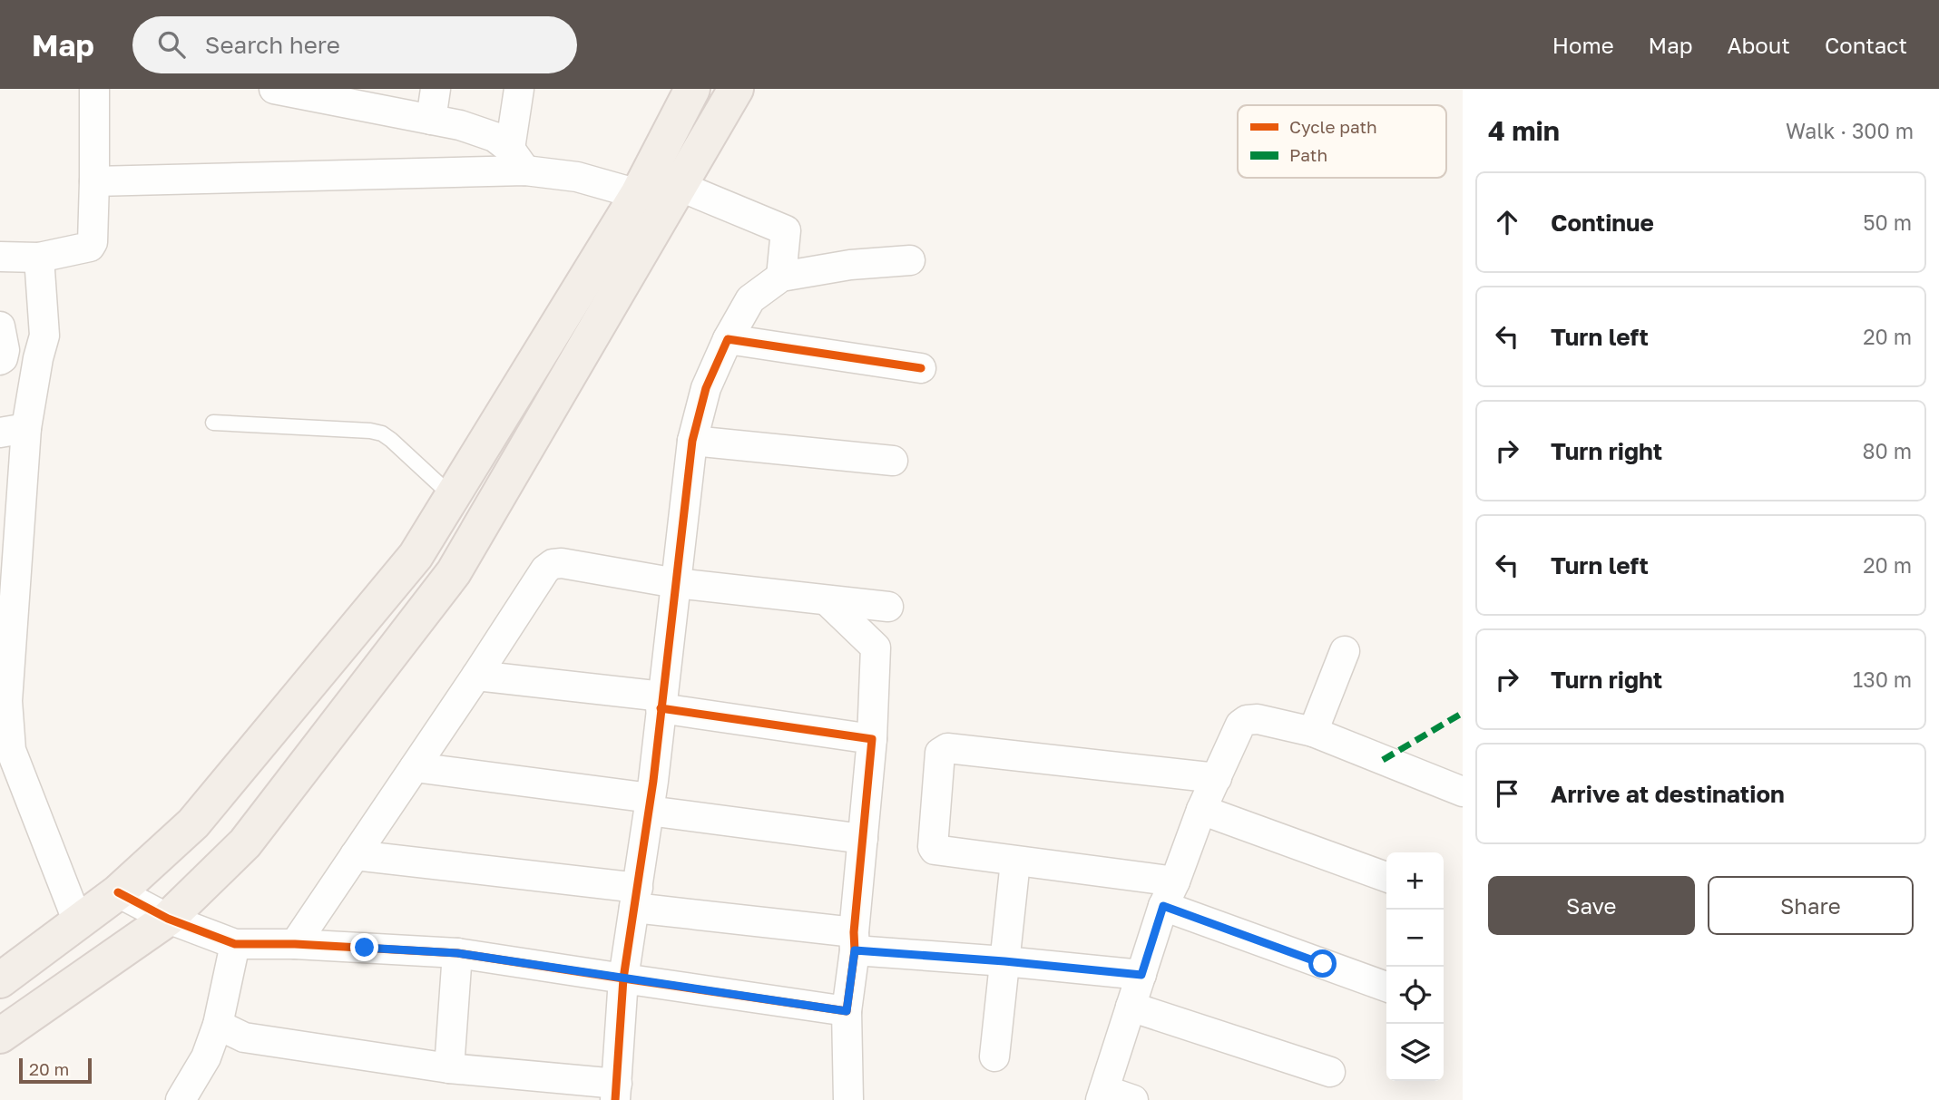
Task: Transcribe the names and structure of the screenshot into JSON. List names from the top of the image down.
{
  "legend": ["Cycle path", "Path"],
  "scale_bar": "20 m",
  "page": {
    "header": "Map",
    "search": "Search here",
    "nav": [
      "Home",
      "Map",
      "About",
      "Contact"
    ],
    "heading": ["4 min", "Walk · 300 m"],
    "list": [
      ["Continue", "50 m"],
      ["Turn left", "20 m"],
      ["Turn right", "80 m"],
      ["Turn left", "20 m"],
      ["Turn right", "130 m"],
      "Arrive at destination"
    ],
    "map_buttons": ["+", "−"],
    "buttons": ["Save", "Share"],
    "scale": "20 m"
  }
}
